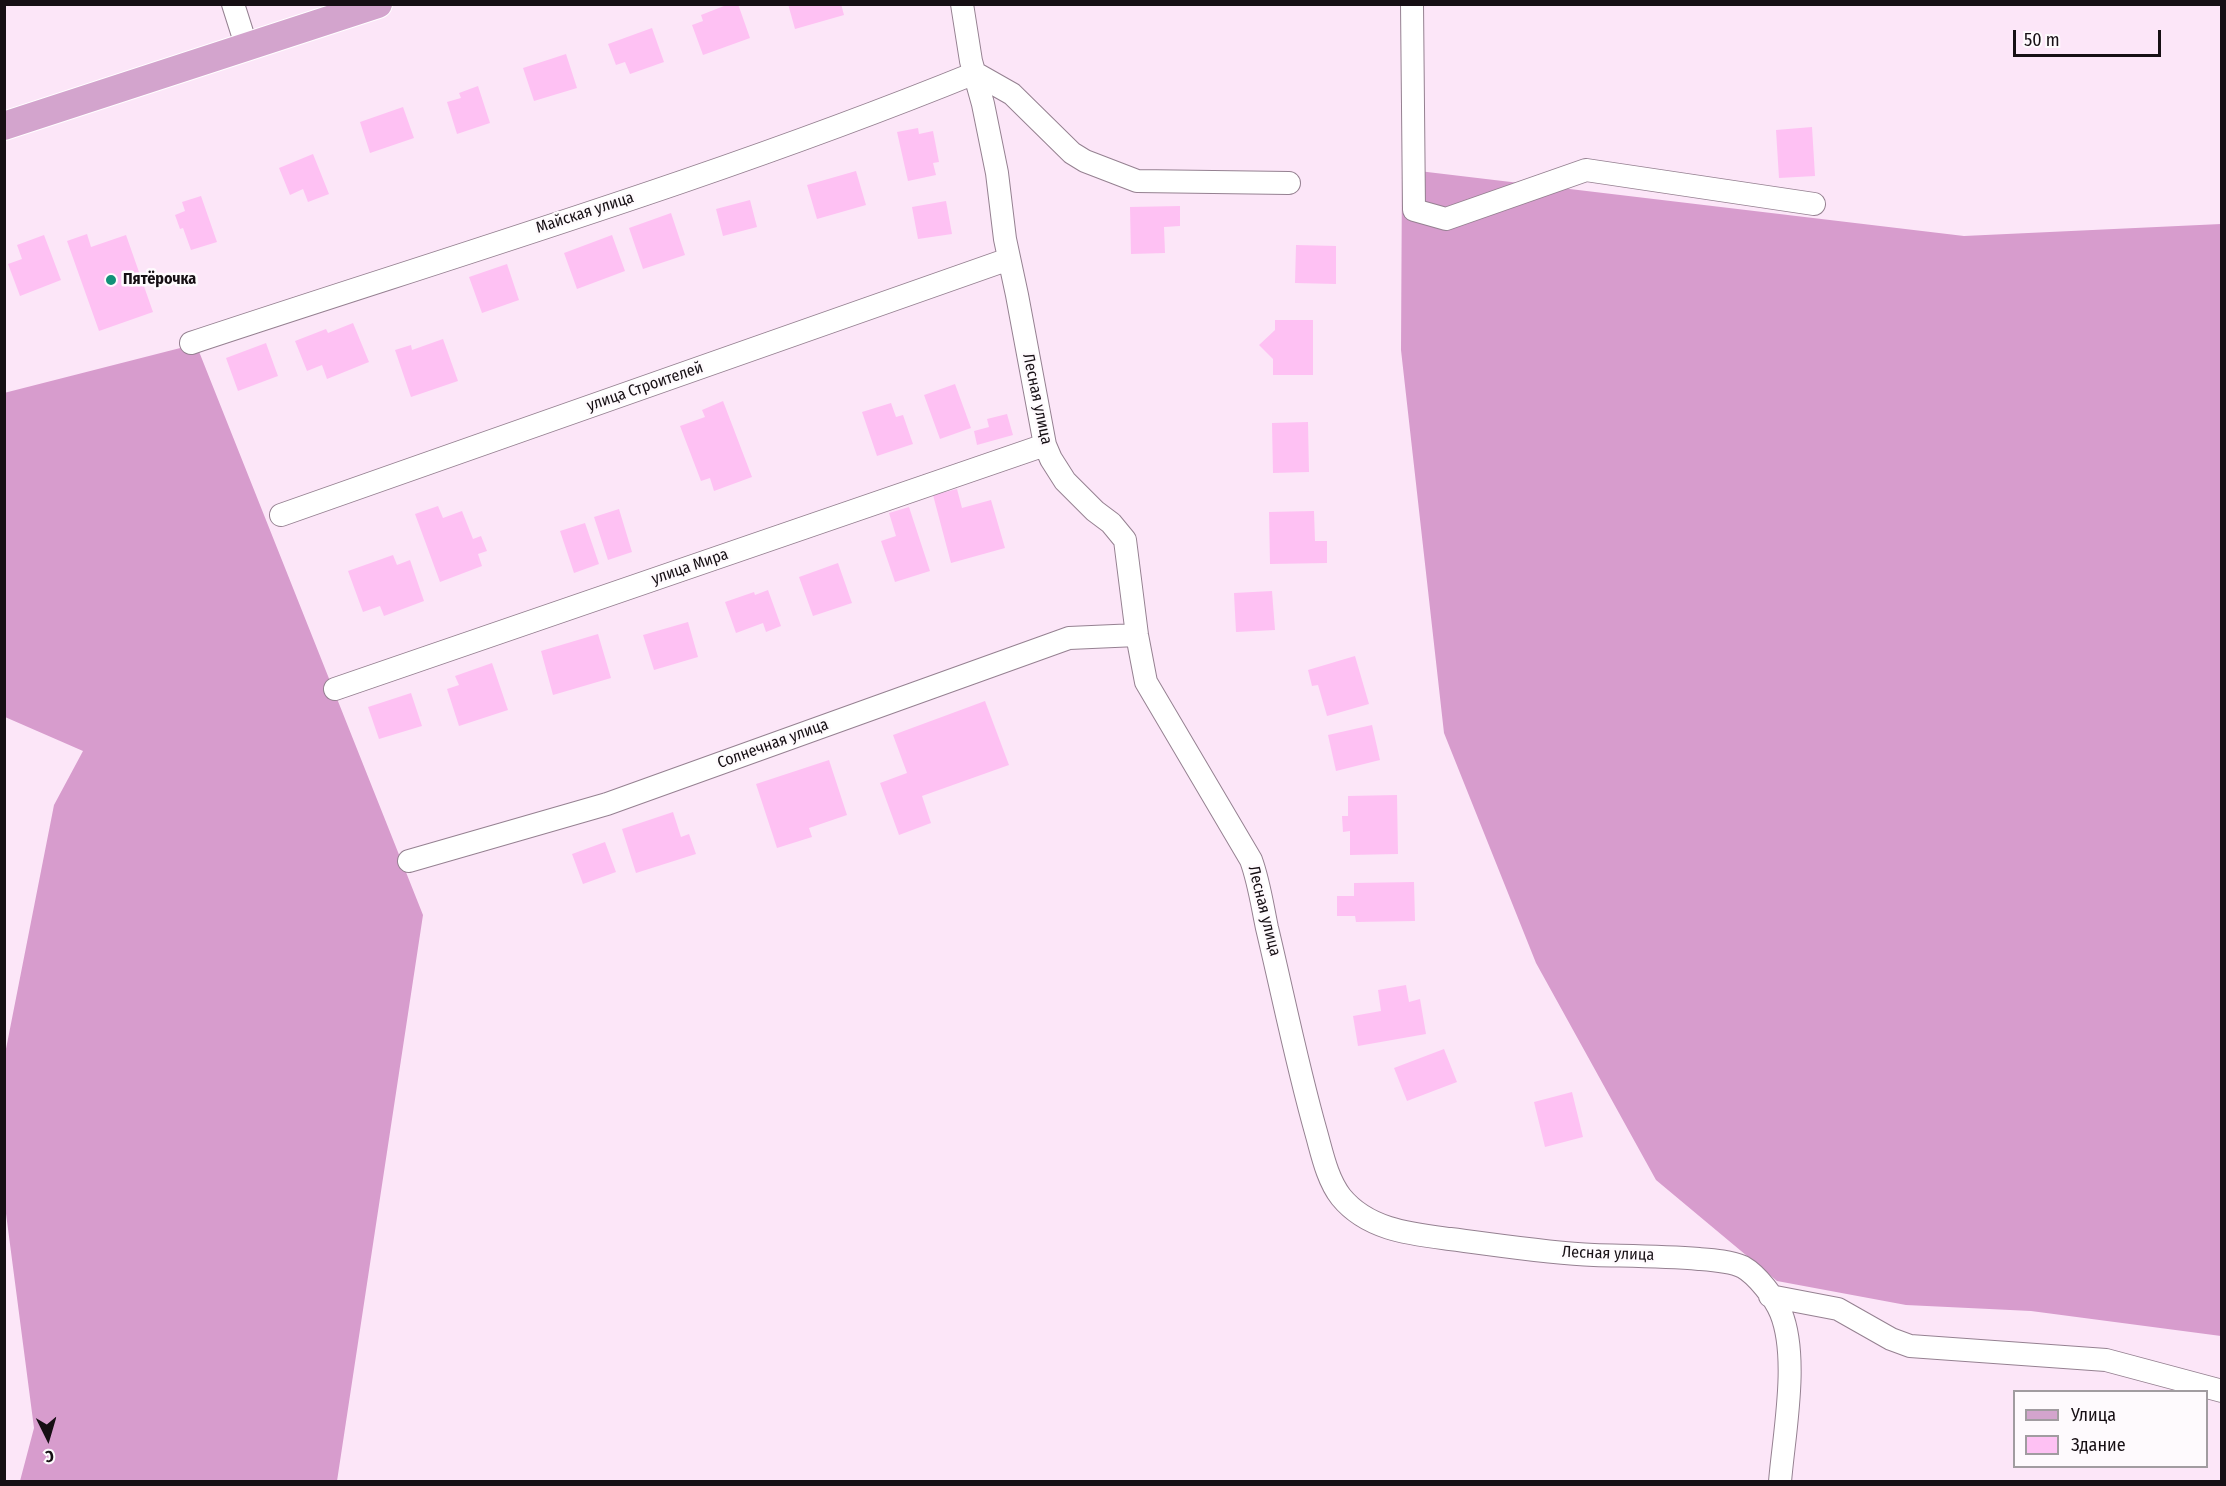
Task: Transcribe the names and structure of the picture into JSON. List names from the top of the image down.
{
  "streets": {
    "street": [
      "Майская улица",
      "улица Строителей",
      "Лесная улица",
      "улица Мира",
      "Солнечная улица"
    ]
  },
  "crossings": [
    ["Майская улица", "Лесная улица"],
    ["улица Строителей", "Лесная улица"],
    ["Лесная улица", "улица Мира"],
    ["Лесная улица", "Солнечная улица"]
  ],
  "places": ["Пятёрочка"],
  "legend": ["Улица", "Здание"],
  "scale_bar": "50 m",
  "north": "bottom"
}
